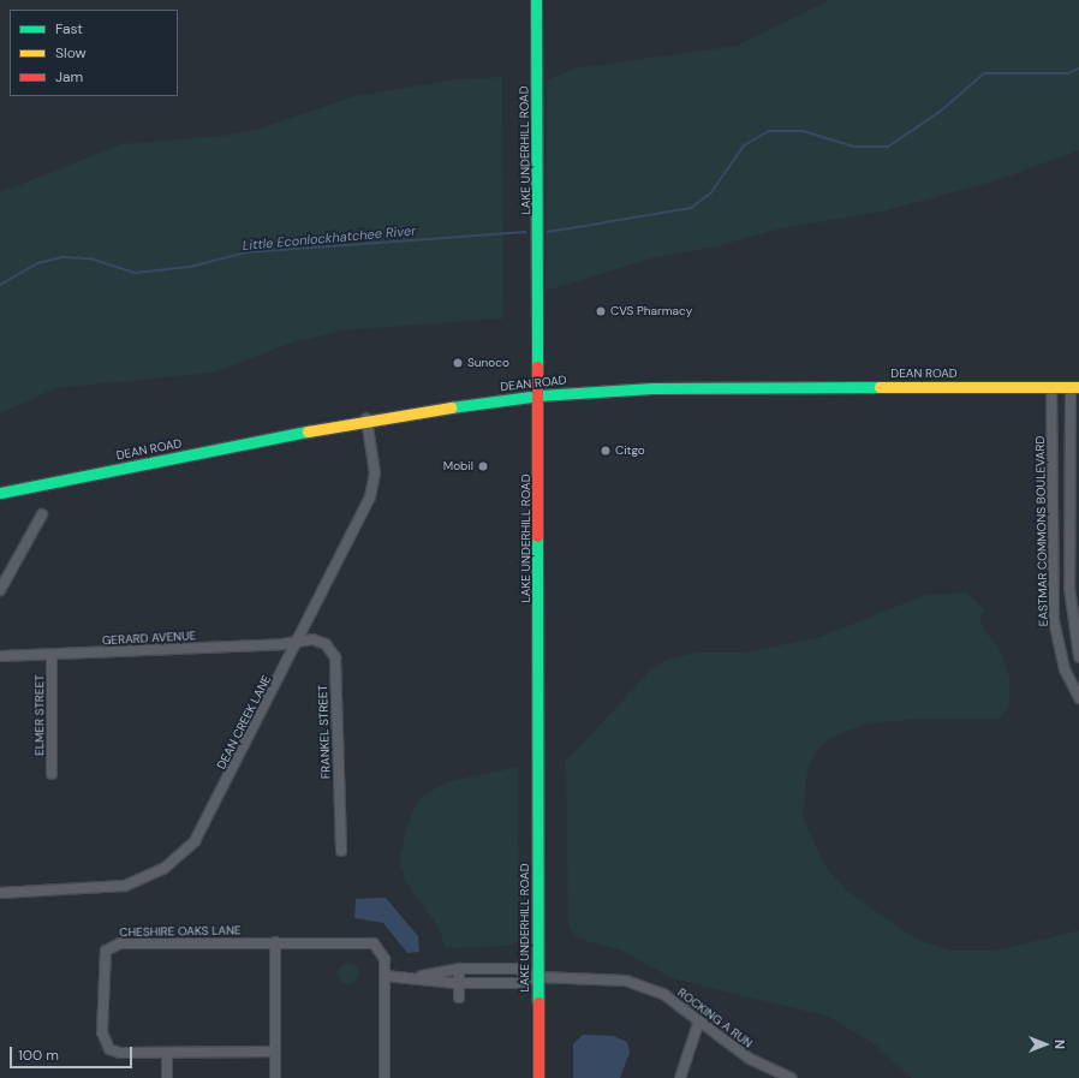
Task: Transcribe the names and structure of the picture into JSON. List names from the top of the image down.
{
  "streets": {
    "street": [
      "LAKE UNDERHILL ROAD",
      "DEAN ROAD",
      "EASTMAR COMMONS BOULEVARD",
      "GERARD AVENUE",
      "ELMER STREET",
      "DEAN CREEK LANE",
      "FRANKEL STREET",
      "CHESHIRE OAKS LANE",
      "ROCKING A RUN"
    ]
  },
  "crossings": [
    ["LAKE UNDERHILL ROAD", "DEAN ROAD"],
    ["LAKE UNDERHILL ROAD", "ROCKING A RUN"],
    ["DEAN ROAD", "EASTMAR COMMONS BOULEVARD"],
    ["DEAN ROAD", "DEAN CREEK LANE"],
    ["GERARD AVENUE", "ELMER STREET"],
    ["GERARD AVENUE", "DEAN CREEK LANE"],
    ["GERARD AVENUE", "FRANKEL STREET"],
    ["DEAN CREEK LANE", "FRANKEL STREET"],
    ["CHESHIRE OAKS LANE", "ROCKING A RUN"]
  ],
  "water": ["Little Econlockhatchee River"],
  "places": [
    "CVS Pharmacy",
    "Sunoco",
    "Citgo",
    "Mobil"
  ],
  "legend": ["Fast", "Slow", "Jam"],
  "scale_bar": "100 m",
  "north": "right"
}
